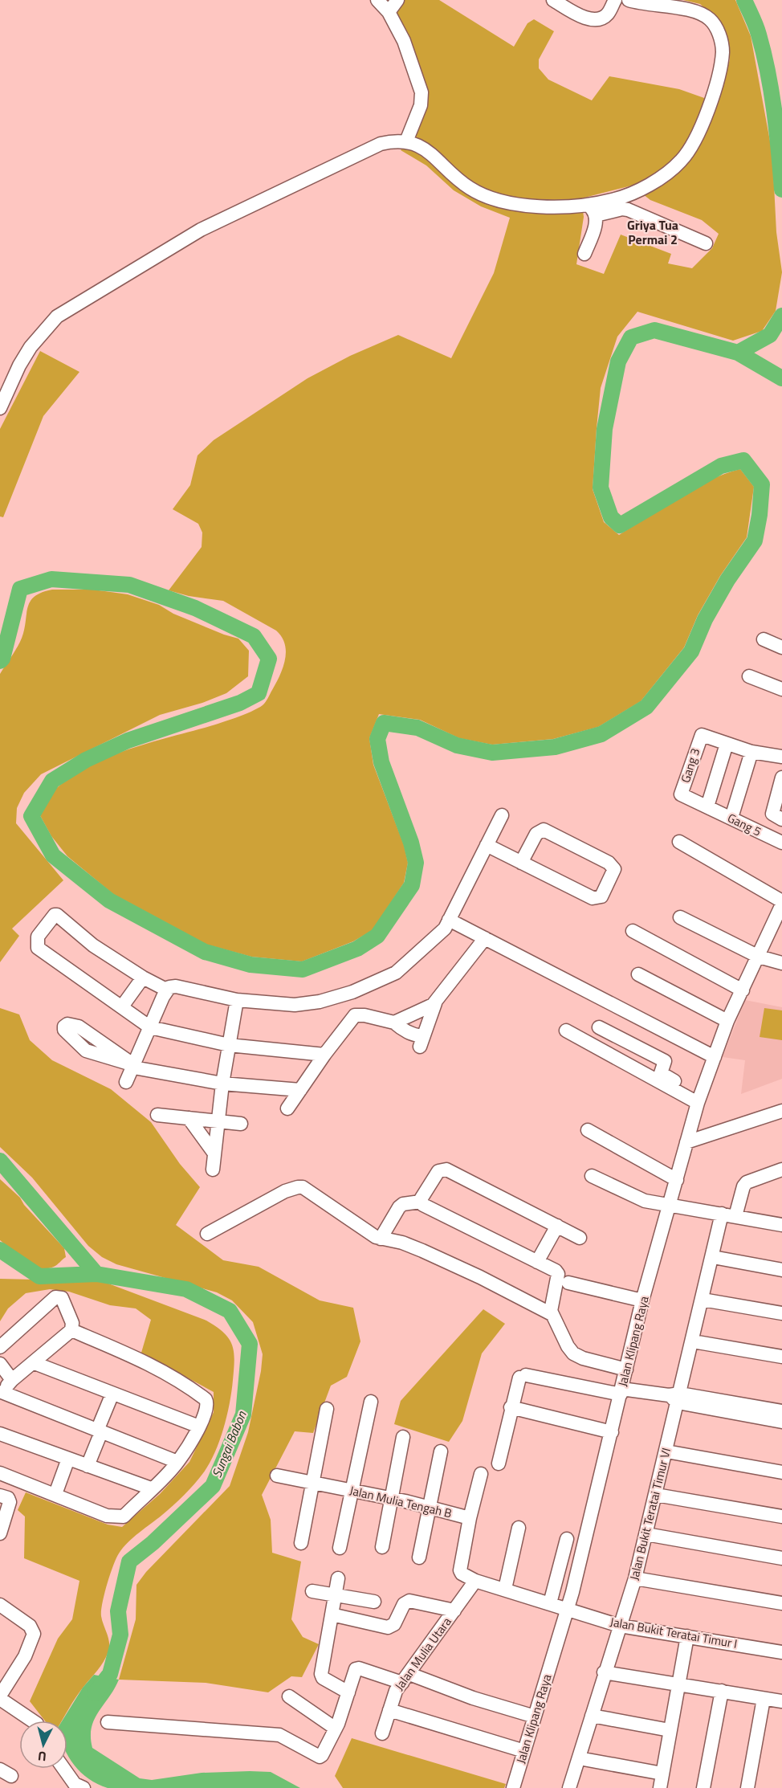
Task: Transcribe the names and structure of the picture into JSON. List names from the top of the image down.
{
  "streets": {
    "street": [
      "Gang 3",
      "Gang 5",
      "Jalan Klipang Raya",
      "Jalan Mulia Tengah B",
      "Jalan Bukit Teratai Timur VI",
      "Jalan Bukit Teratai Timur I",
      "Jalan Mulia Utara"
    ]
  },
  "crossings": [
    ["Gang 3", "Gang 5"],
    ["Jalan Klipang Raya", "Jalan Bukit Teratai Timur I"],
    ["Jalan Mulia Tengah B", "Jalan Bukit Teratai Timur I"],
    ["Jalan Bukit Teratai Timur VI", "Jalan Bukit Teratai Timur I"],
    ["Jalan Bukit Teratai Timur I", "Jalan Mulia Utara"]
  ],
  "districts": ["Griya Tua Permai 2"],
  "water": ["Sungai Babon"],
  "north": "bottom"
}
